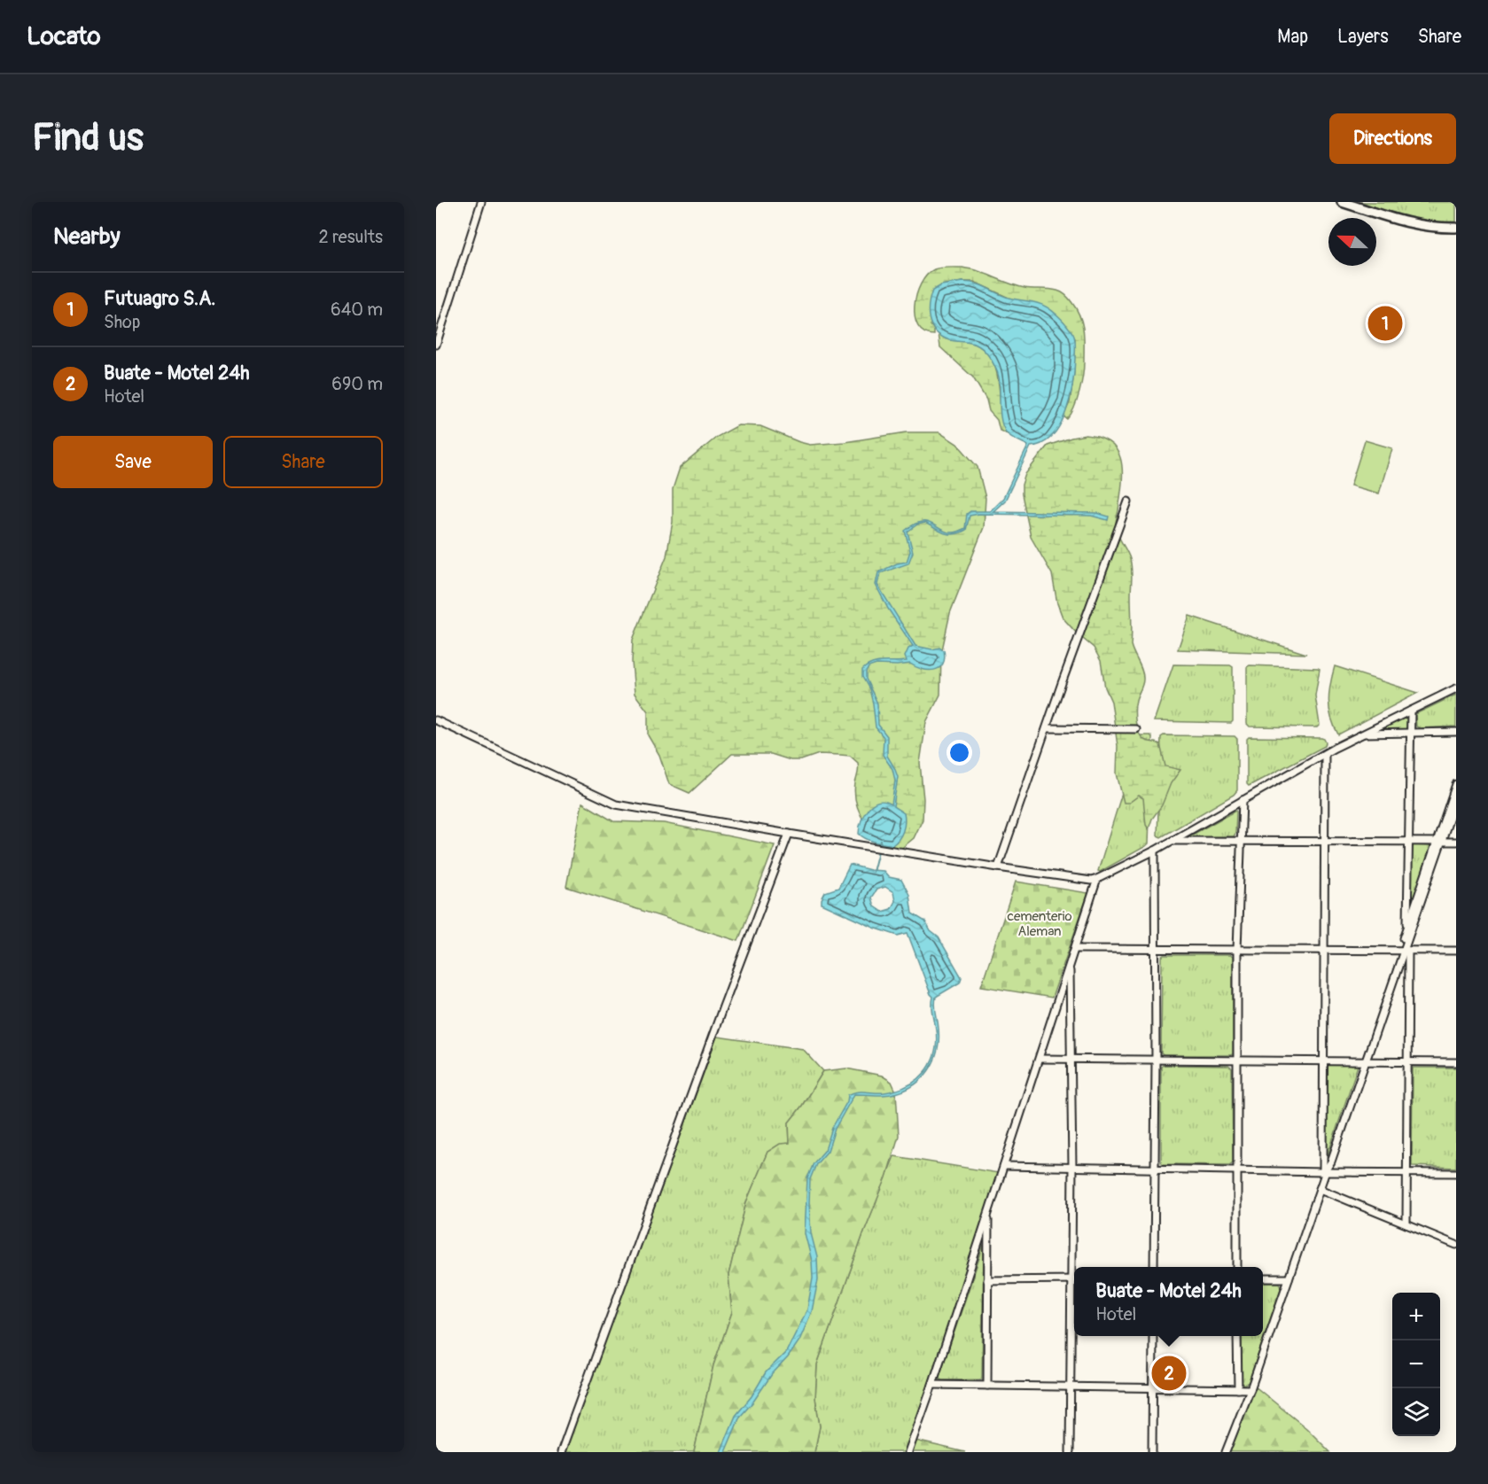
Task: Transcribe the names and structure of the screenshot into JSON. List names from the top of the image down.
{
  "parks": ["cementerio Aleman"],
  "north": "left",
  "page": {
    "header": "Locato",
    "nav": ["Map", "Layers", "Share"],
    "buttons": [
      "Directions",
      ["Save", "Share"]
    ],
    "title": "Find us",
    "heading": ["Nearby", "2 results"],
    "list": [
      {
        "mark": "1",
        "name": "Futuagro S.A.",
        "note": "Shop",
        "value": "640 m"
      },
      {
        "mark": "2",
        "name": "Buate - Motel 24h",
        "note": "Hotel",
        "value": "690 m"
      }
    ],
    "pins": ["1", "2"],
    "popup": ["Buate - Motel 24h", "Hotel"],
    "map_buttons": ["+", "−"]
  }
}
